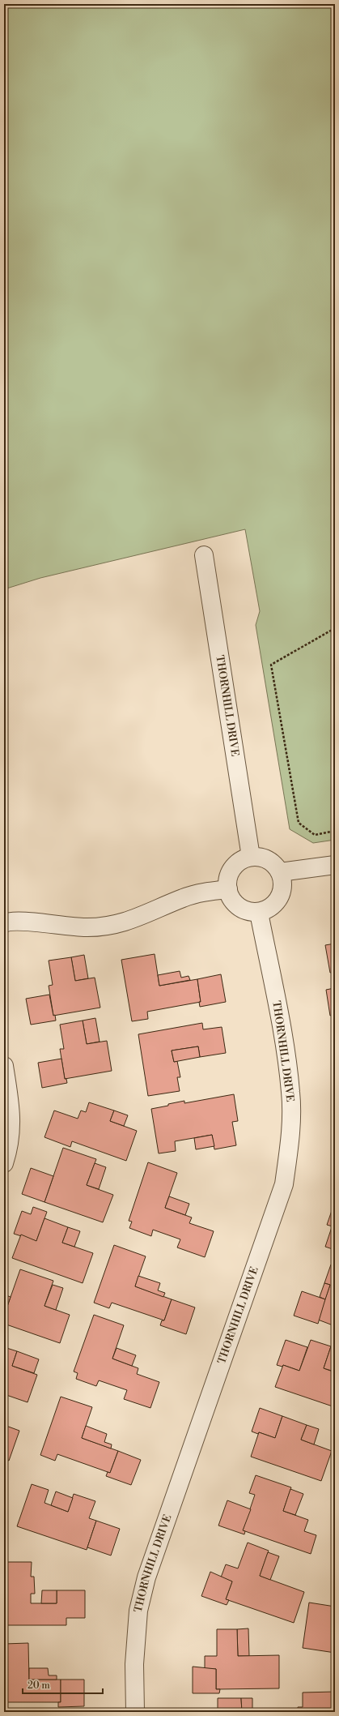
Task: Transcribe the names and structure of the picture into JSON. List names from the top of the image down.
{
  "streets": {
    "street": ["THORNHILL DRIVE"]
  },
  "scale_bar": "20 m"
}
